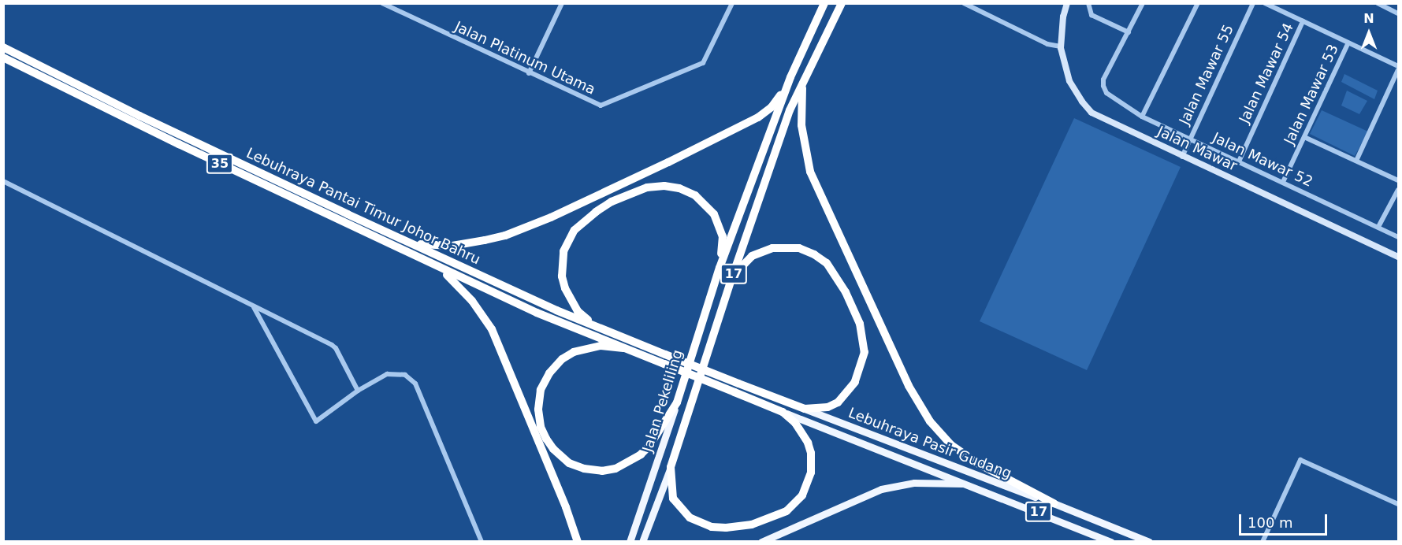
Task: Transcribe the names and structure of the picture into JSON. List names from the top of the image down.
{
  "streets": {
    "highway": [
      "35",
      "Lebuhraya Pantai Timur Johor Bahru",
      "17",
      "Jalan Pekeliling",
      "Lebuhraya Pasir Gudang"
    ],
    "street": [
      "Jalan Platinum Utama",
      "Jalan Mawar 54",
      "Jalan Mawar 55",
      "Jalan Mawar 53",
      "Jalan Mawar",
      "Jalan Mawar 52"
    ]
  },
  "crossings": [
    ["Jalan Mawar 54", "Jalan Mawar 52"],
    ["Jalan Mawar 55", "Jalan Mawar"],
    ["Jalan Mawar 55", "Jalan Mawar 52"],
    ["Jalan Mawar 53", "Jalan Mawar 52"],
    ["Lebuhraya Pantai Timur Johor Bahru", "Lebuhraya Pasir Gudang"],
    ["17", "Jalan Pekeliling"]
  ],
  "scale_bar": "100 m",
  "north": "top"
}
